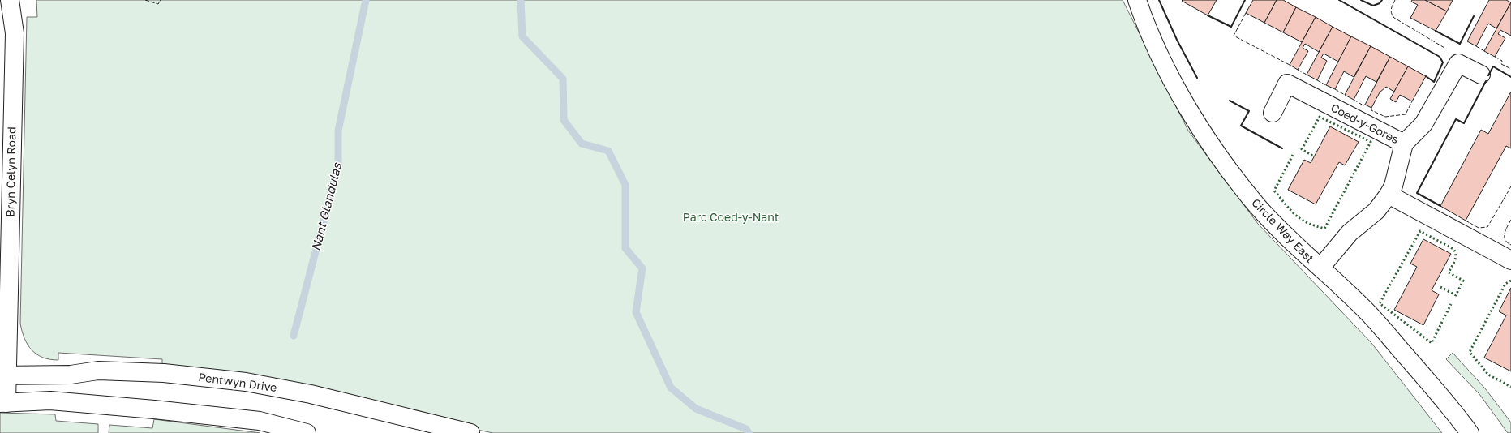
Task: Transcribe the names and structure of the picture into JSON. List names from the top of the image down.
{
  "streets": {
    "street": [
      "Coed-y-Gores",
      "Bryn Celyn Road",
      "Circle Way East",
      "Pentwyn Drive"
    ]
  },
  "crossings": [
    ["Coed-y-Gores", "Circle Way East"],
    ["Bryn Celyn Road", "Pentwyn Drive"]
  ],
  "water": ["Nant Glandulas"],
  "parks": ["Parc Coed-y-Nant"]
}
